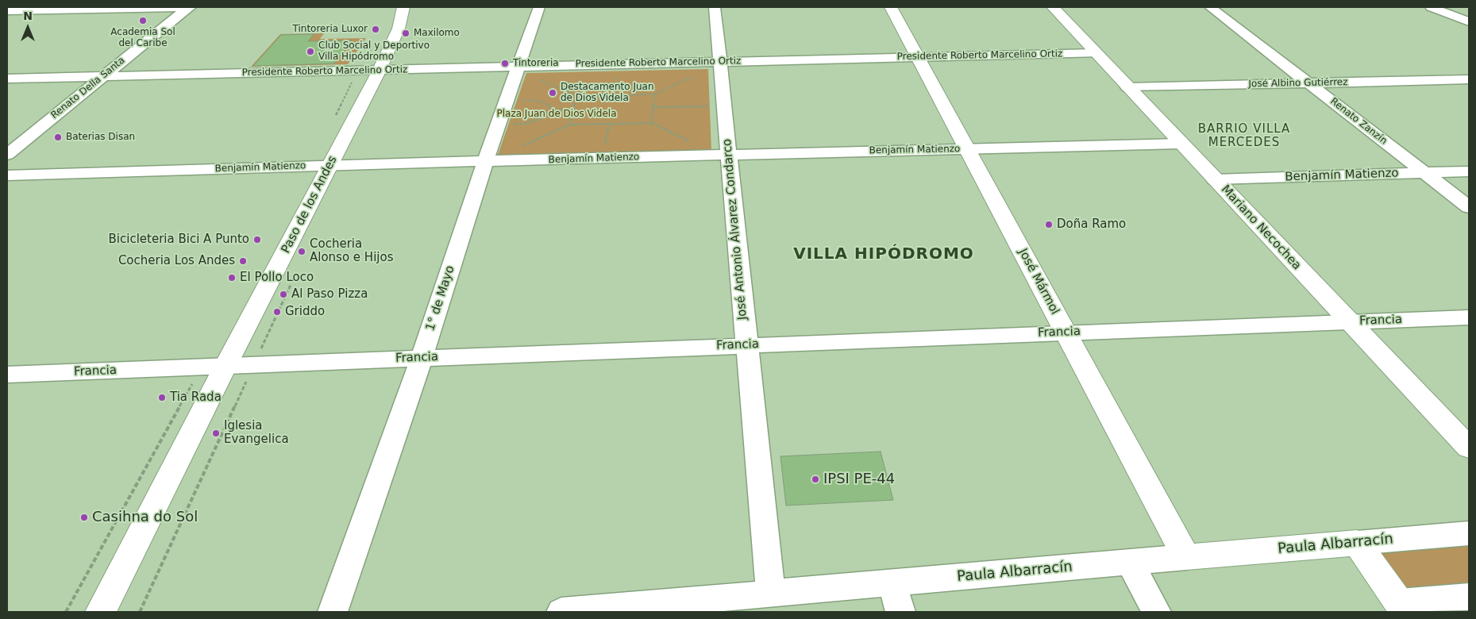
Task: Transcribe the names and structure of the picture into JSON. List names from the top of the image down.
{
  "streets": {
    "street": [
      "Presidente Roberto Marcelino Ortiz",
      "José Albino Gutiérrez",
      "Renato Della Santa",
      "Renato Zanzín",
      "Benjamín Matienzo",
      "Paso de los Andes",
      "Mariano Necochea",
      "José Antonio Álvarez Condarco",
      "José Mármol",
      "1° de Mayo",
      "Francia",
      "Paula Albarracín"
    ]
  },
  "crossings": [
    ["Presidente Roberto Marcelino Ortiz", "Renato Della Santa"],
    ["Presidente Roberto Marcelino Ortiz", "Paso de los Andes"],
    ["Presidente Roberto Marcelino Ortiz", "Mariano Necochea"],
    ["Presidente Roberto Marcelino Ortiz", "José Antonio Álvarez Condarco"],
    ["Presidente Roberto Marcelino Ortiz", "José Mármol"],
    ["Presidente Roberto Marcelino Ortiz", "1° de Mayo"],
    ["José Albino Gutiérrez", "Renato Zanzín"],
    ["José Albino Gutiérrez", "Mariano Necochea"],
    ["Renato Zanzín", "Benjamín Matienzo"],
    ["Benjamín Matienzo", "Paso de los Andes"],
    ["Benjamín Matienzo", "Mariano Necochea"],
    ["Benjamín Matienzo", "José Antonio Álvarez Condarco"],
    ["Benjamín Matienzo", "José Mármol"],
    ["Benjamín Matienzo", "1° de Mayo"],
    ["Paso de los Andes", "Francia"],
    ["Mariano Necochea", "Francia"],
    ["José Antonio Álvarez Condarco", "Francia"],
    ["José Antonio Álvarez Condarco", "Paula Albarracín"],
    ["José Mármol", "Francia"],
    ["José Mármol", "Paula Albarracín"],
    ["1° de Mayo", "Francia"]
  ],
  "districts": ["BARRIO VILLA MERCEDES", "VILLA HIPÓDROMO"],
  "parks": ["Plaza Juan de Dios Videla"],
  "places": [
    "Academia Sol del Caribe",
    "Tintoreria Luxor",
    "Maxilomo",
    "Club Social y Deportivo Villa Hipódromo",
    "Tintoreria",
    "Destacamento Juan de Dios Videla",
    "Baterias Disan",
    "Doña Ramo",
    "Bicicleteria Bici A Punto",
    "Cocheria Alonso e Hijos",
    "Cocheria Los Andes",
    "El Pollo Loco",
    "Al Paso Pizza",
    "Griddo",
    "Tia Rada",
    "Iglesia Evangelica",
    "IPSI PE-44",
    "Casihna do Sol"
  ],
  "north": "top"
}
